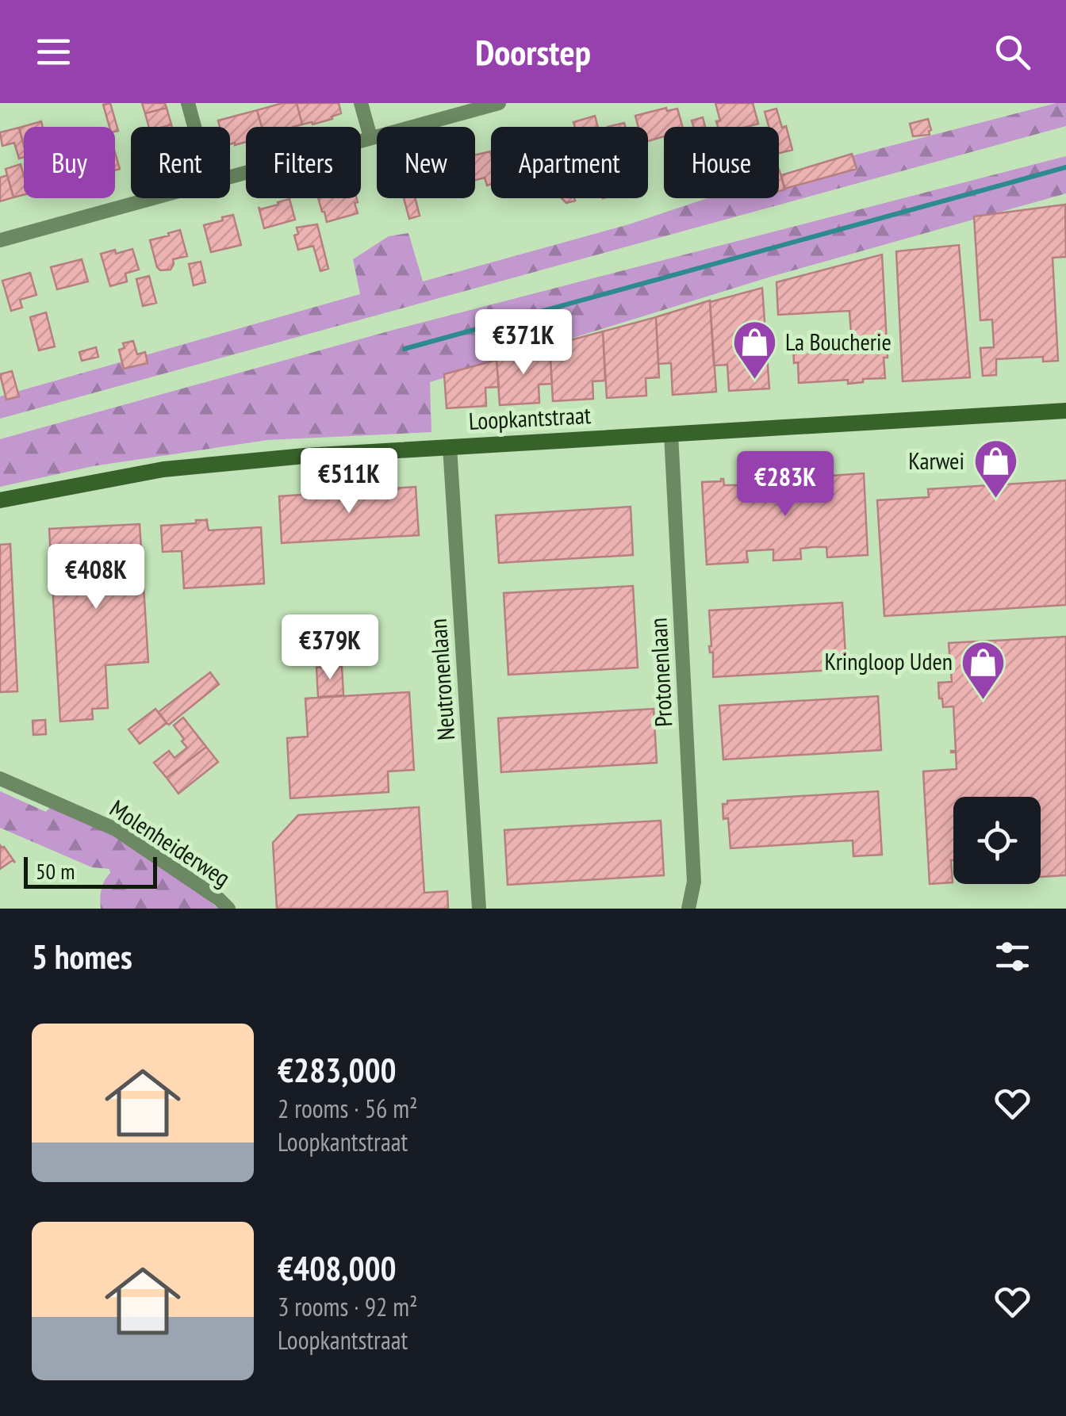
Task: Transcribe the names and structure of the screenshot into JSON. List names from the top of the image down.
{
  "streets": {
    "street": [
      "Loopkantstraat",
      "Protonenlaan",
      "Neutronenlaan",
      "Molenheiderweg"
    ]
  },
  "crossings": [
    ["Loopkantstraat", "Protonenlaan"],
    ["Loopkantstraat", "Neutronenlaan"]
  ],
  "places": {
    "shop": ["La Boucherie", "Karwei", "Kringloop Uden"]
  },
  "scale_bar": "50 m",
  "page": {
    "header": "Doorstep",
    "chip": [
      "Buy",
      "Rent",
      "Filters",
      "New",
      "Apartment",
      "House"
    ],
    "price": [
      "€371K",
      "€511K",
      "€283K",
      "€408K",
      "€379K"
    ],
    "scale": "50 m",
    "heading": "5 homes",
    "list": [
      {
        "name": "€283,000",
        "note": "2 rooms · 56 m² · Loopkantstraat"
      },
      {
        "name": "€408,000",
        "note": "3 rooms · 92 m² · Loopkantstraat"
      }
    ]
  }
}
